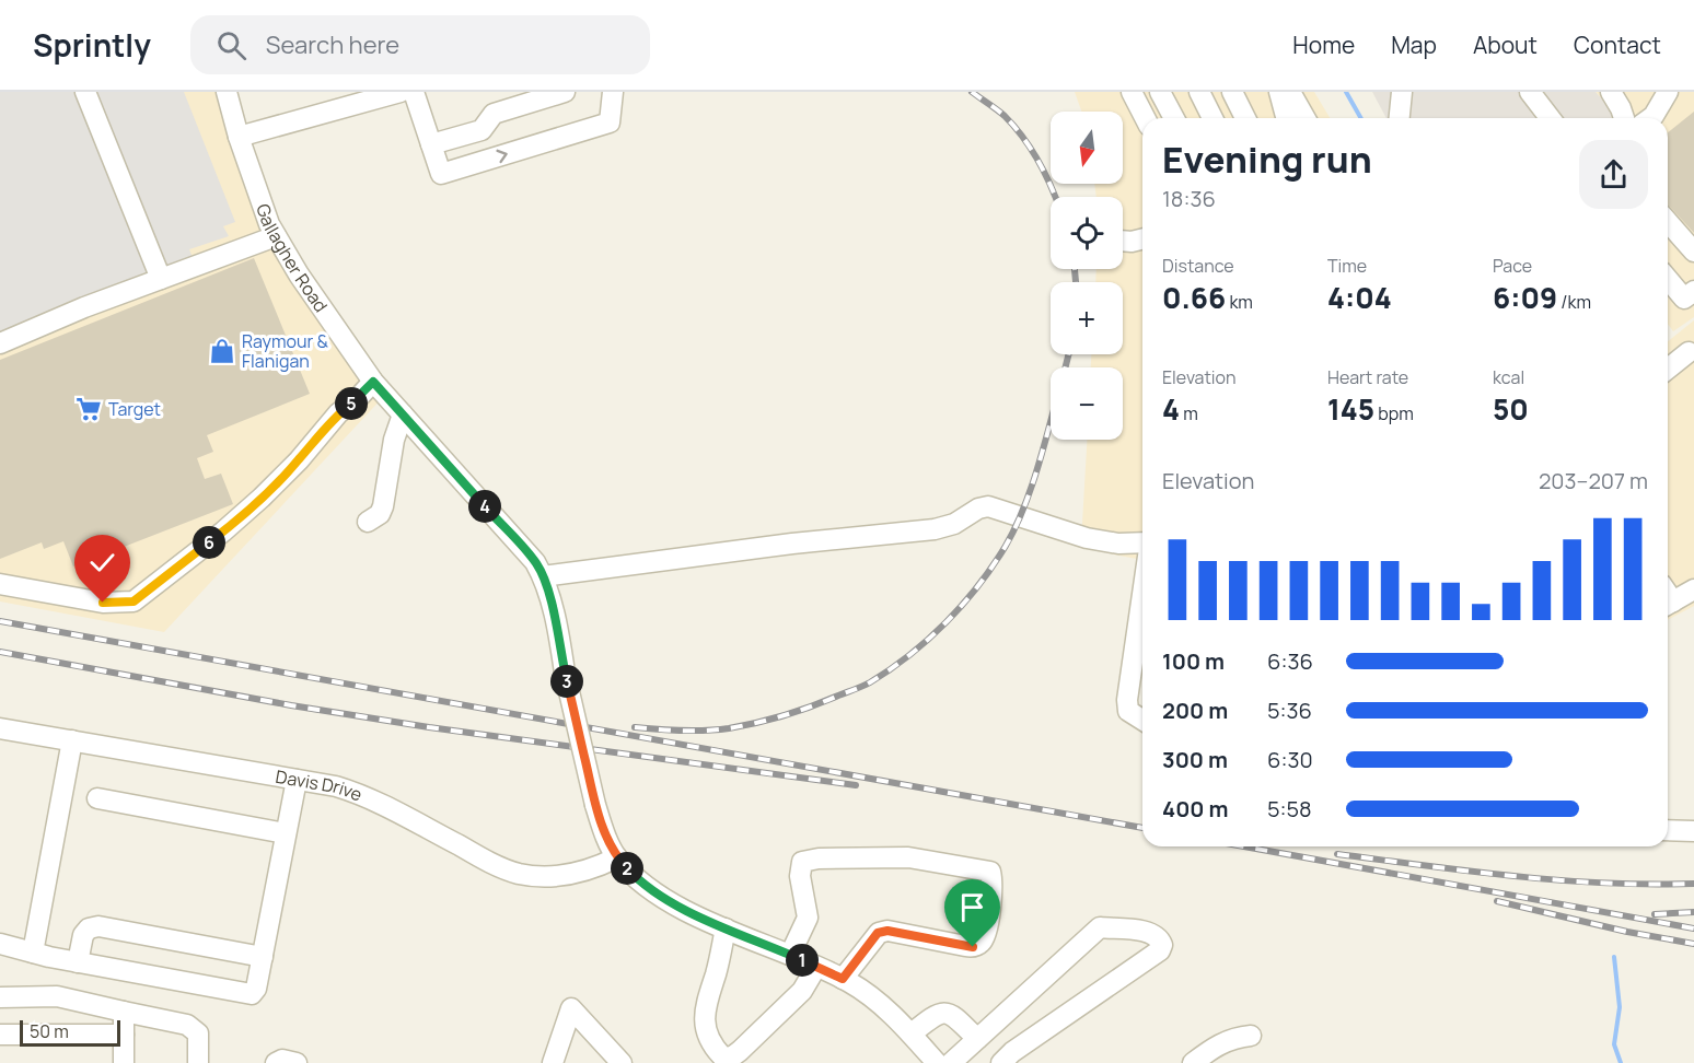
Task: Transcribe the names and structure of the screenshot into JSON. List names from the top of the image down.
{
  "streets": {
    "street": ["Gallagher Road", "Davis Drive"]
  },
  "crossings": [
    ["Gallagher Road", "Davis Drive"]
  ],
  "places": {
    "shop": ["Raymour & Flanigan"],
    "supermarket": ["Target"]
  },
  "scale_bar": "50 m",
  "north": "bottom",
  "page": {
    "header": "Sprintly",
    "search": "Search here",
    "nav": [
      "Home",
      "Map",
      "About",
      "Contact"
    ],
    "map_buttons": ["+", "−"],
    "heading": ["Evening run", "18:36"],
    "stats": [
      ["Distance", "0.66 km"],
      ["Time", "4:04"],
      ["Pace", "6:09 /km"],
      ["Elevation", "4 m"],
      ["Heart rate", "145 bpm"],
      ["kcal", "50"]
    ],
    "pins": [
      "5",
      "4",
      "6",
      "3",
      "2",
      "1"
    ],
    "chart": ["Elevation", "203–207 m"],
    "list": [
      {
        "name": "100 m",
        "note": "6:36"
      },
      {
        "name": "200 m",
        "note": "5:36"
      },
      {
        "name": "300 m",
        "note": "6:30"
      },
      {
        "name": "400 m",
        "note": "5:58"
      }
    ],
    "scale": "50 m"
  }
}
